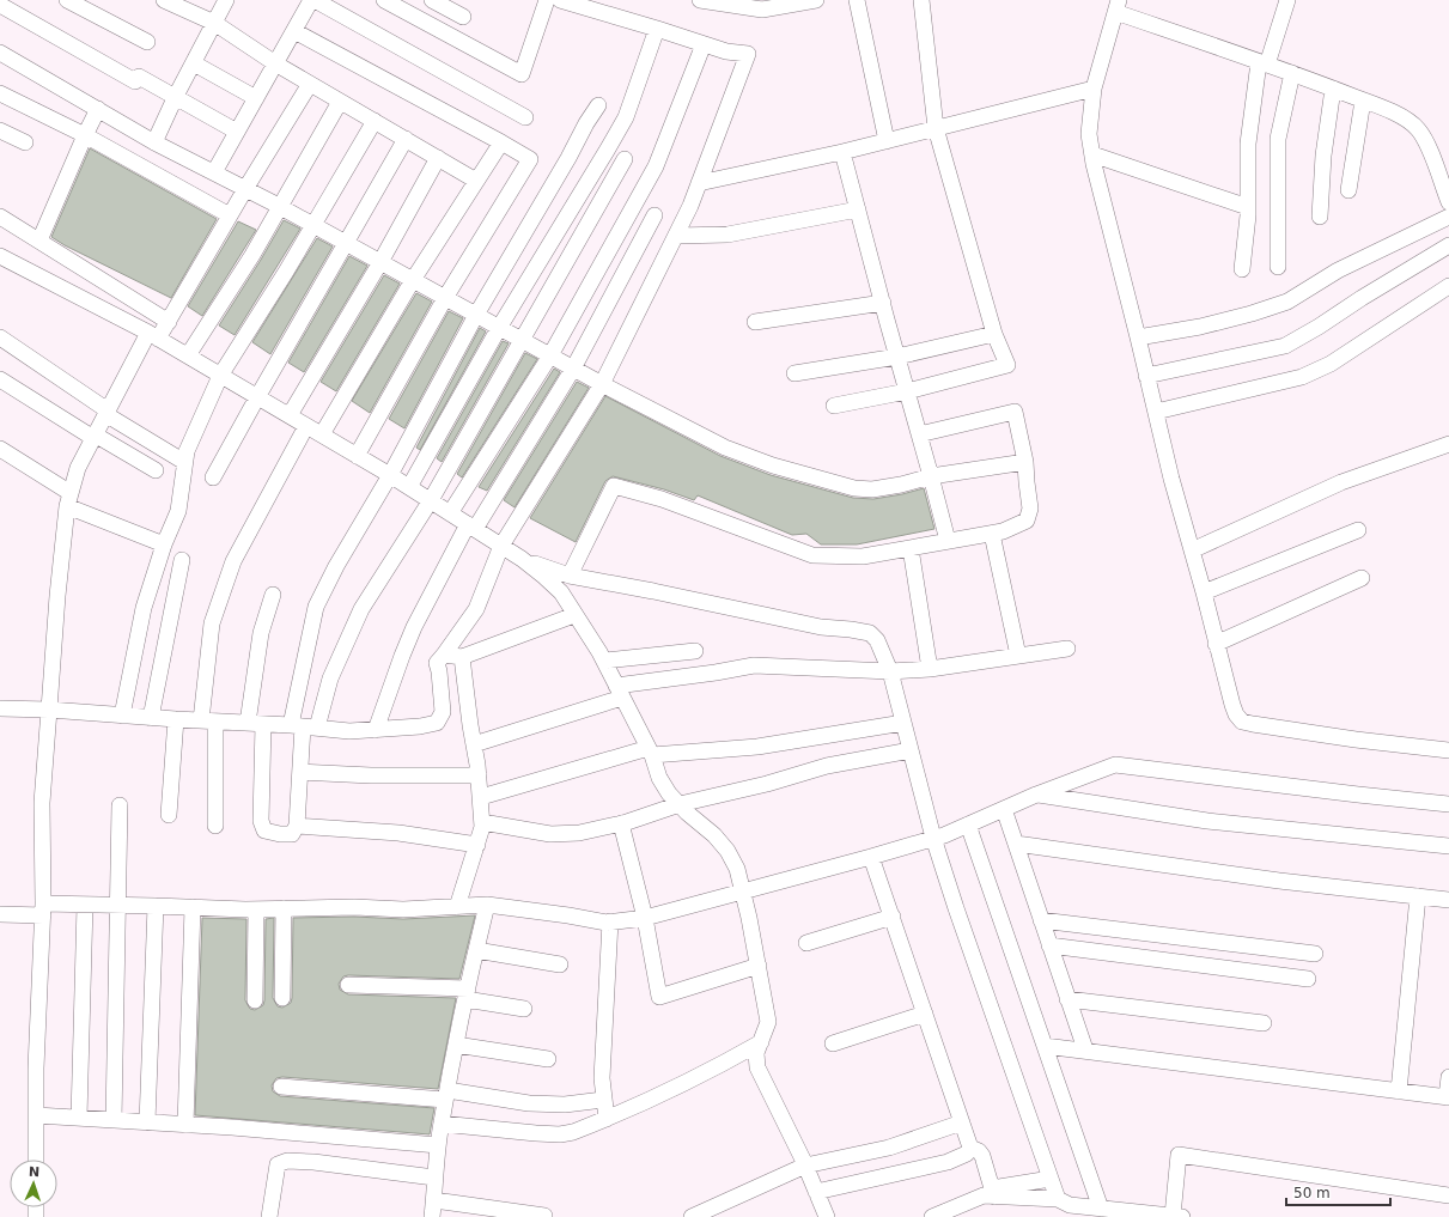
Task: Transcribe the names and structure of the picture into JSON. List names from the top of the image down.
{
  "scale_bar": "50 m",
  "north": "top"
}
